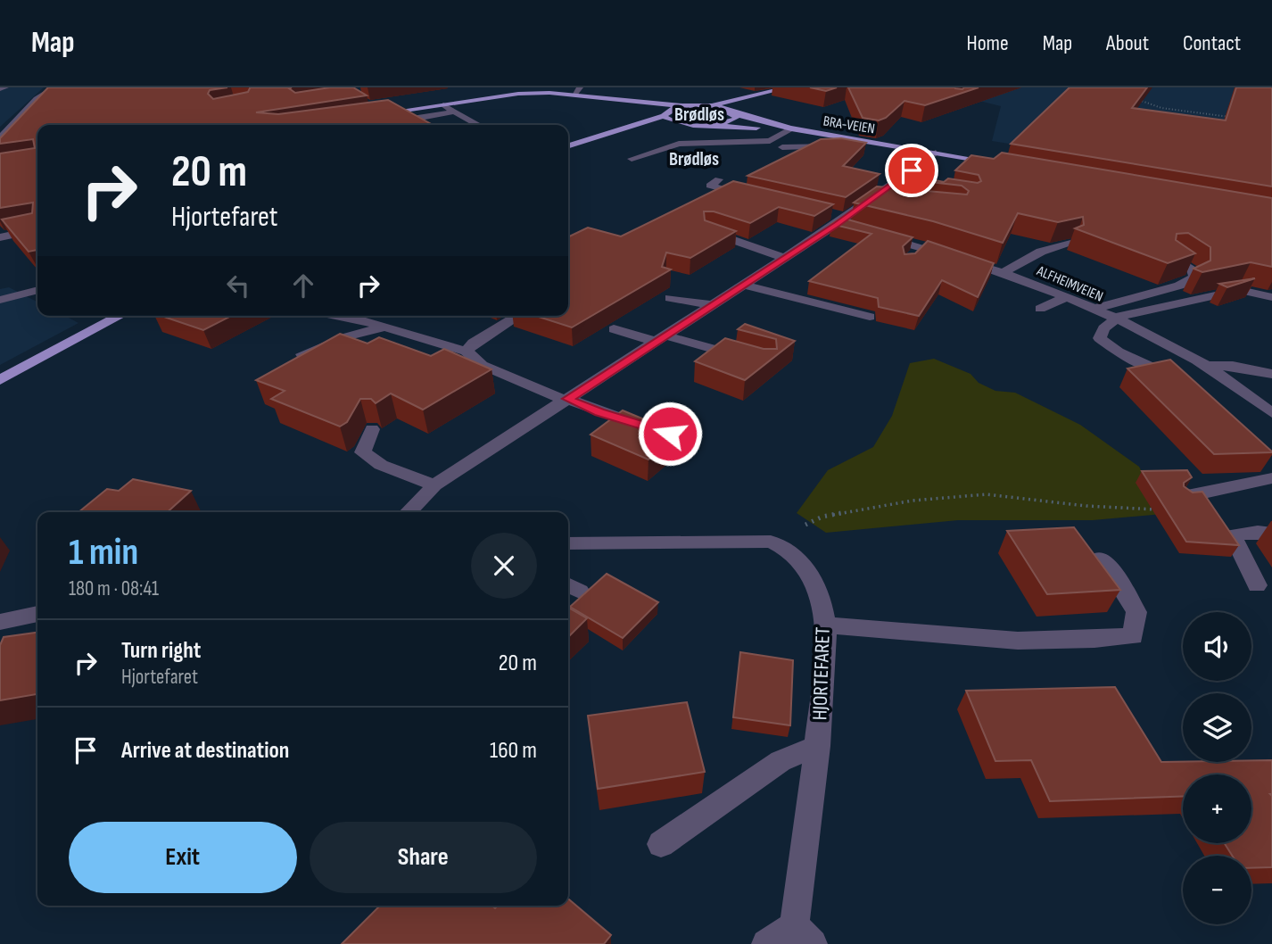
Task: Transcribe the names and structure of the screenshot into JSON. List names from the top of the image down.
{
  "streets": {
    "main road": ["BRA-VEIEN"],
    "street": ["ALFHEIMVEIEN", "HJORTEFARET"]
  },
  "districts": ["Brødløs", "Brødløs"],
  "page": {
    "header": "Map",
    "nav": [
      "Home",
      "Map",
      "About",
      "Contact"
    ],
    "turn": ["20 m", "Hjortefaret"],
    "heading": ["1 min", "180 m · 08:41"],
    "map_buttons": ["+", "−"],
    "list": [
      {
        "name": "Turn right",
        "note": "Hjortefaret",
        "value": "20 m"
      },
      {
        "name": "Arrive at destination",
        "value": "160 m"
      }
    ],
    "buttons": ["Exit", "Share"]
  }
}
